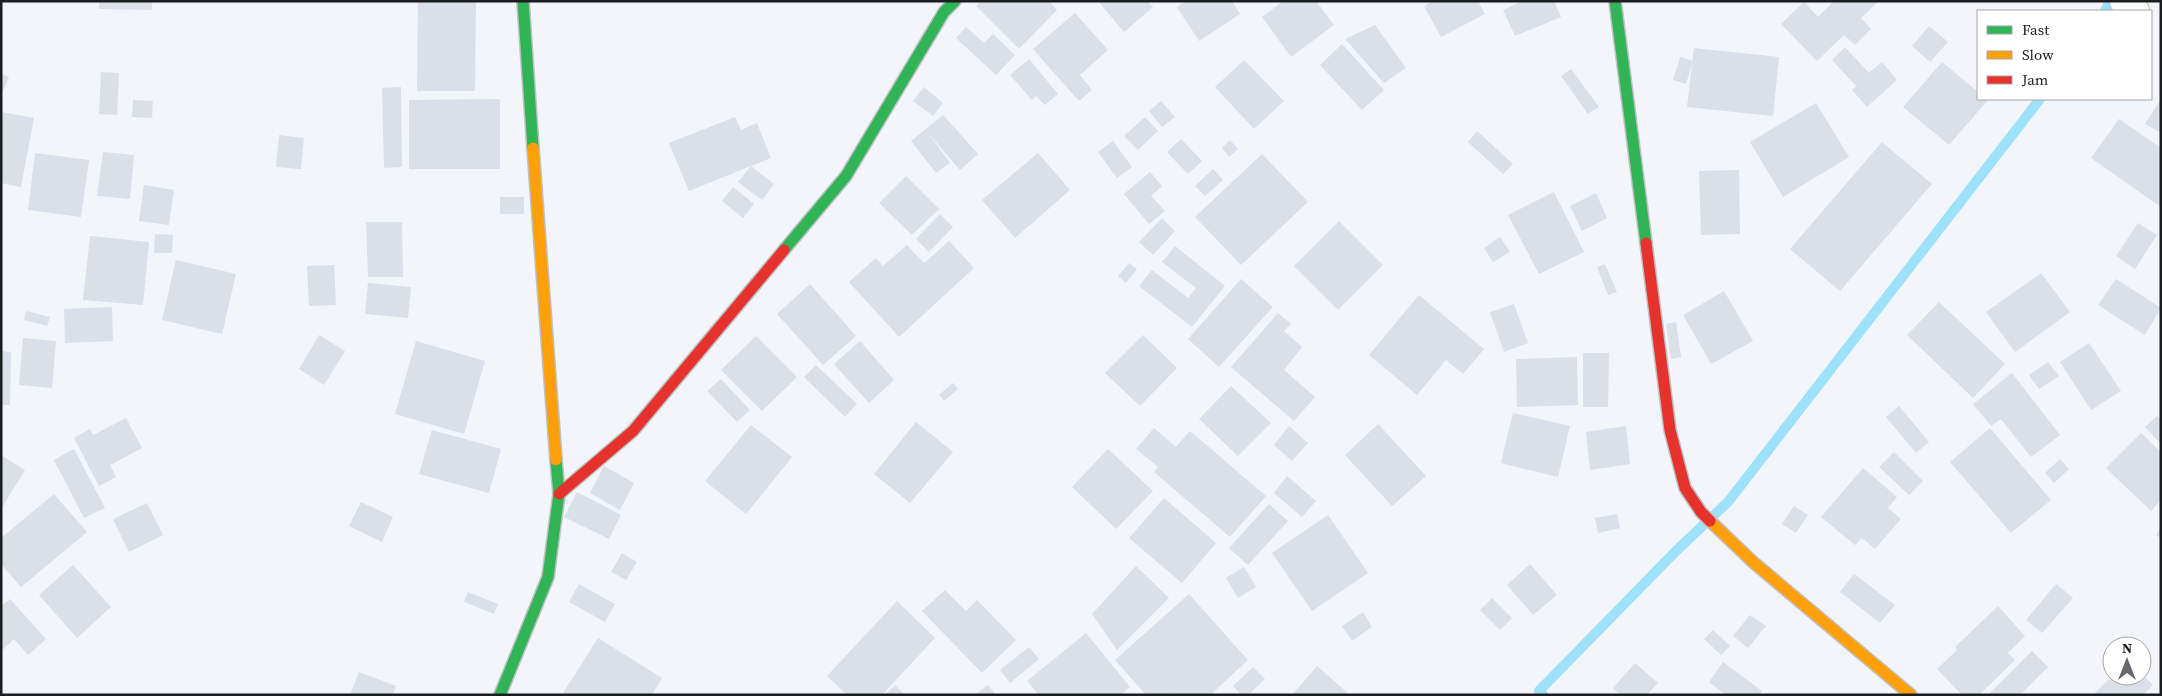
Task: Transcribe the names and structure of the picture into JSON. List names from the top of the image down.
{
  "legend": ["Fast", "Slow", "Jam"],
  "north": "top"
}
